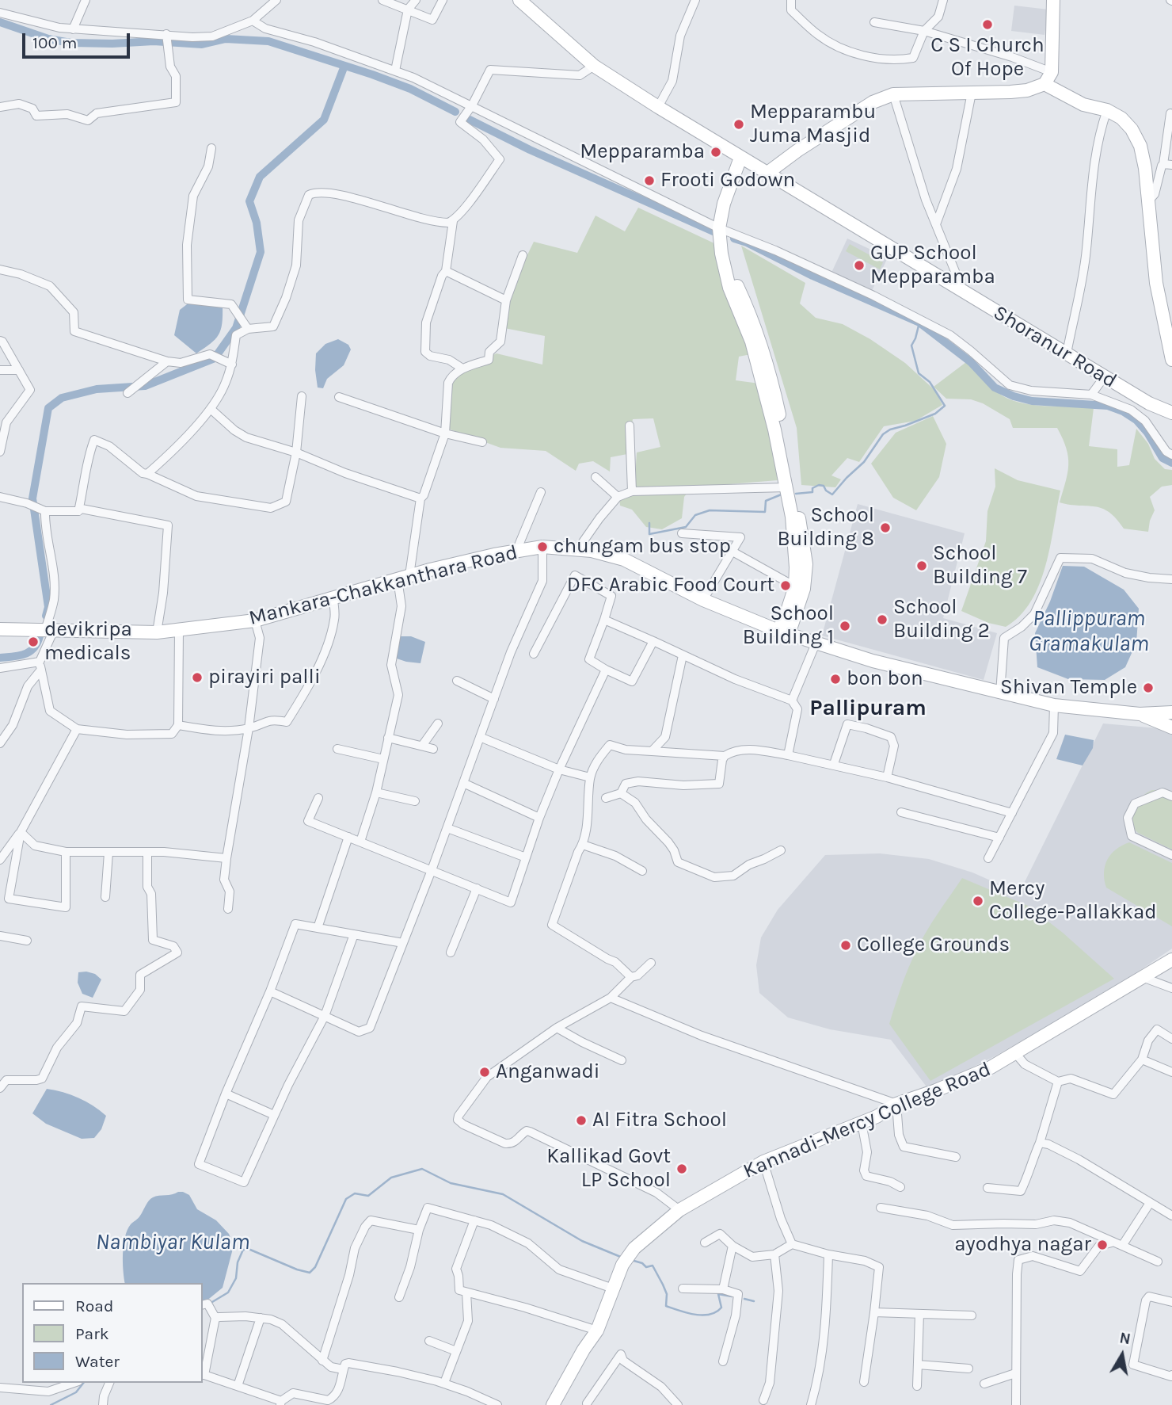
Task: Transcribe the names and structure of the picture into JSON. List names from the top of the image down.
{
  "streets": {
    "main road": ["Shoranur Road", "Mankara-Chakkanthara Road", "Kannadi-Mercy College Road"]
  },
  "districts": ["Pallipuram"],
  "water": ["Pallippuram Gramakulam", "Nambiyar Kulam"],
  "places": [
    "C S I Church Of Hope",
    "Mepparambu Juma Masjid",
    "Mepparamba",
    "Frooti Godown",
    "GUP School Mepparamba",
    "School Building 8",
    "chungam bus stop",
    "School Building 7",
    "DFC Arabic Food Court",
    "School Building 2",
    "School Building 1",
    "devikripa medicals",
    "pirayiri palli",
    "bon bon",
    "Shivan Temple",
    "Mercy College-Pallakkad",
    "College Grounds",
    "Anganwadi",
    "Al Fitra School",
    "Kallikad Govt LP School",
    "ayodhya nagar"
  ],
  "legend": ["Road", "Park", "Water"],
  "scale_bar": "100 m",
  "north": "top"
}
